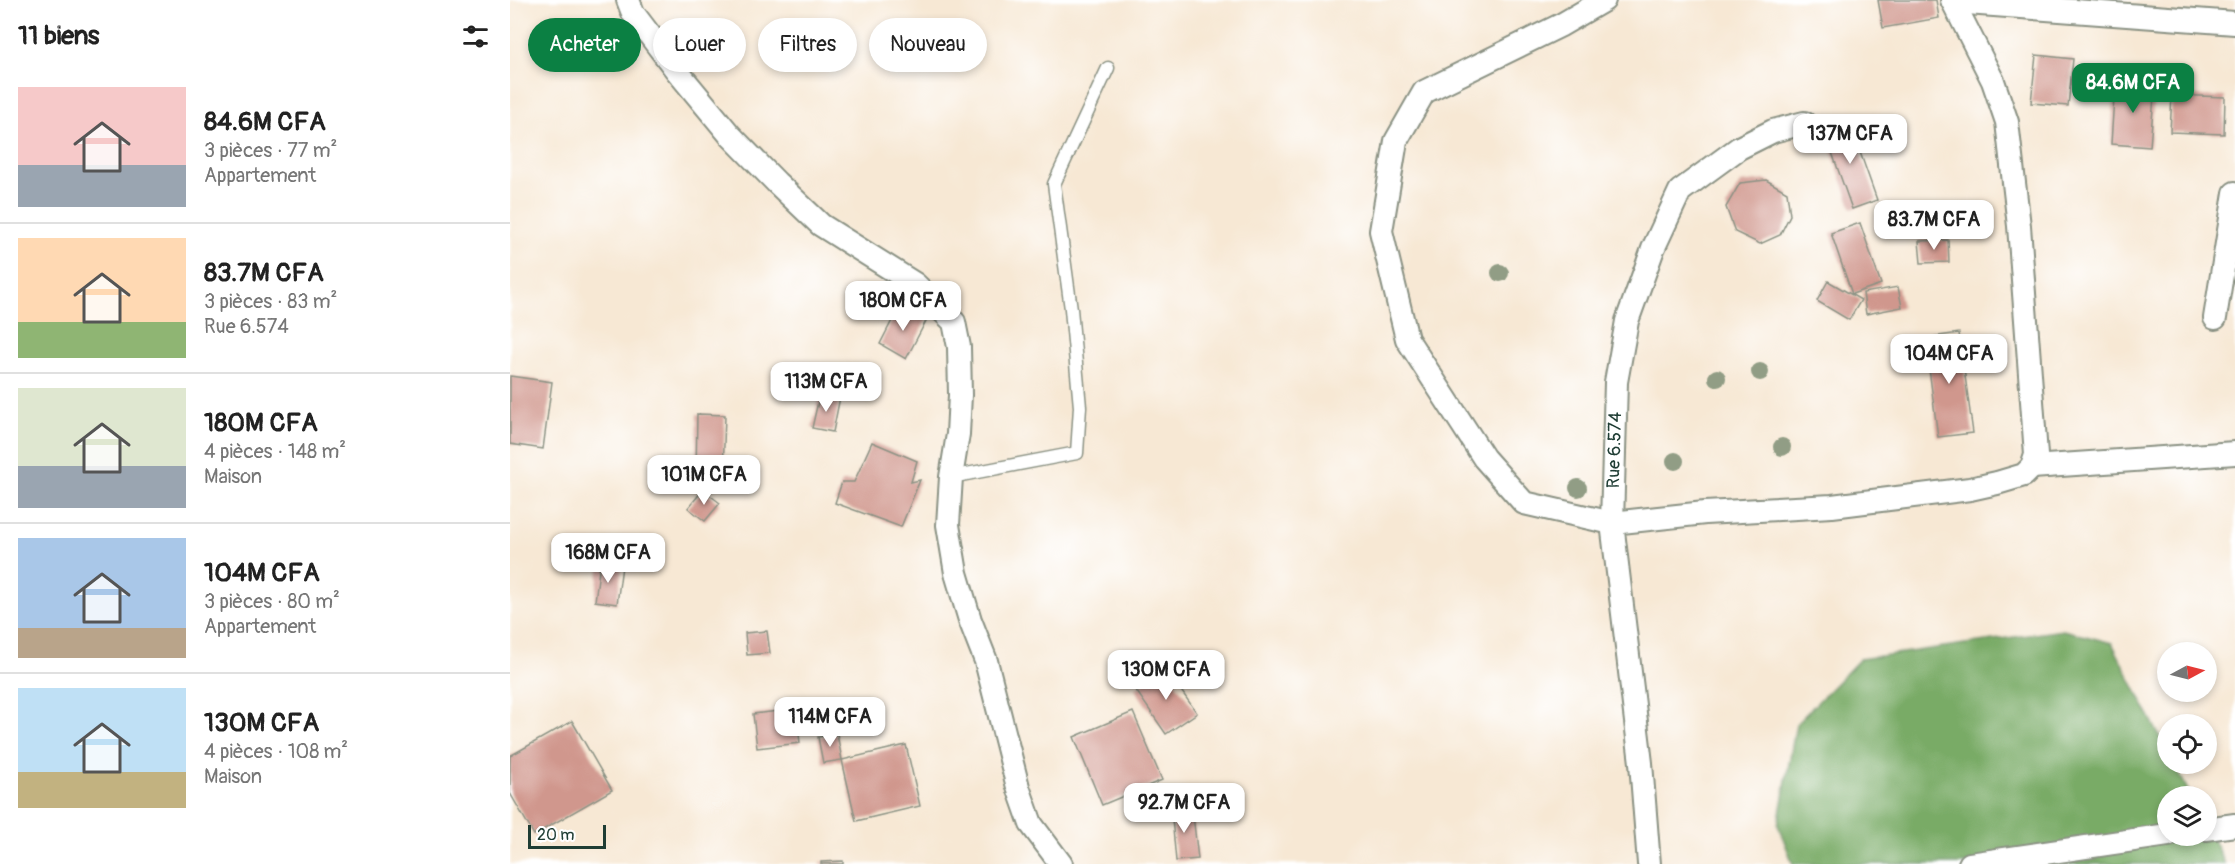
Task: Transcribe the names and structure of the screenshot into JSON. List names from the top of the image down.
{
  "streets": {
    "street": ["Rue 6.574"]
  },
  "scale_bar": "20 m",
  "north": "right",
  "page": {
    "heading": "11 biens",
    "chip": [
      "Acheter",
      "Louer",
      "Filtres",
      "Nouveau"
    ],
    "price": [
      "84.6M CFA",
      "137M CFA",
      "83.7M CFA",
      "180M CFA",
      "104M CFA",
      "113M CFA",
      "101M CFA",
      "168M CFA",
      "130M CFA",
      "114M CFA",
      "92.7M CFA"
    ],
    "list": [
      {
        "name": "84.6M CFA",
        "note": "3 pièces · 77 m² · Appartement"
      },
      {
        "name": "83.7M CFA",
        "note": "3 pièces · 83 m² · Rue 6.574"
      },
      {
        "name": "180M CFA",
        "note": "4 pièces · 148 m² · Maison"
      },
      {
        "name": "104M CFA",
        "note": "3 pièces · 80 m² · Appartement"
      },
      {
        "name": "130M CFA",
        "note": "4 pièces · 108 m² · Maison"
      }
    ],
    "scale": "20 m"
  }
}
